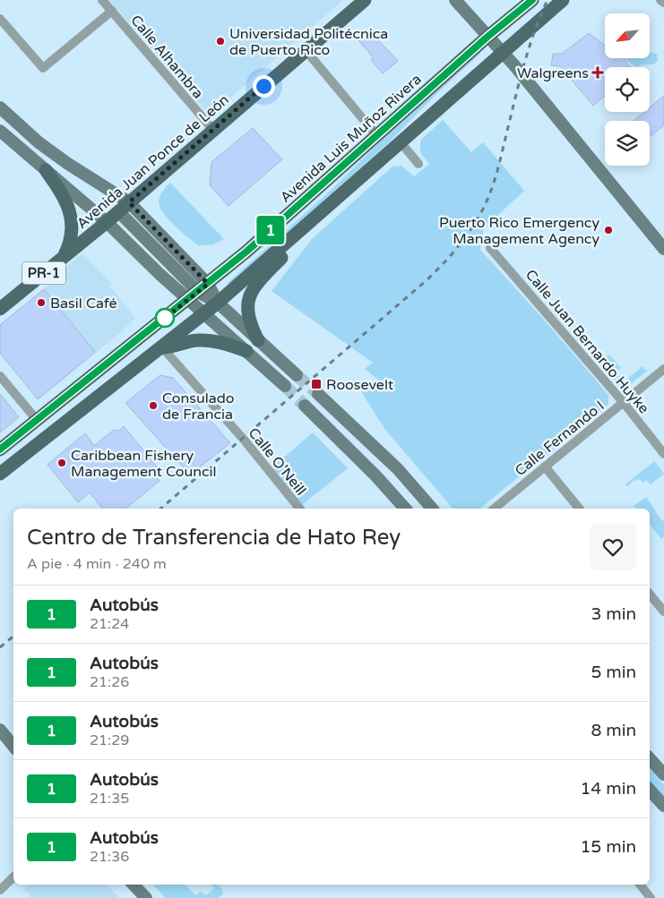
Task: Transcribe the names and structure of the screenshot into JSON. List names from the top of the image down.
{
  "streets": {
    "main road": ["Avenida Luis Muñoz Rivera", "Avenida Juan Ponce de León", "PR-1"],
    "street": [
      "Calle Alhambra",
      "Calle Juan Bernardo Huyke",
      "Calle Fernando I",
      "Calle O'Neill"
    ]
  },
  "crossings": [
    ["Calle Alhambra", "Avenida Juan Ponce de León"],
    ["Calle Juan Bernardo Huyke", "Calle Fernando I"]
  ],
  "places": {
    "other": [
      "Universidad Politécnica de Puerto Rico",
      "Puerto Rico Emergency Management Agency",
      "Basil Café",
      "Consulado de Francia",
      "Caribbean Fishery Management Council"
    ],
    "health": ["Walgreens"],
    "transit": ["Roosevelt"]
  },
  "lines": ["bus line 1"],
  "north": "bottom left",
  "page": {
    "on_map": "1",
    "heading": ["Centro de Transferencia de Hato Rey", "A pie · 4 min · 240 m"],
    "list": [
      {
        "mark": "1",
        "name": "Autobús",
        "note": "21:24",
        "value": "3 min"
      },
      {
        "mark": "1",
        "name": "Autobús",
        "note": "21:26",
        "value": "5 min"
      },
      {
        "mark": "1",
        "name": "Autobús",
        "note": "21:29",
        "value": "8 min"
      },
      {
        "mark": "1",
        "name": "Autobús",
        "note": "21:35",
        "value": "14 min"
      },
      {
        "mark": "1",
        "name": "Autobús",
        "note": "21:36",
        "value": "15 min"
      }
    ]
  }
}
